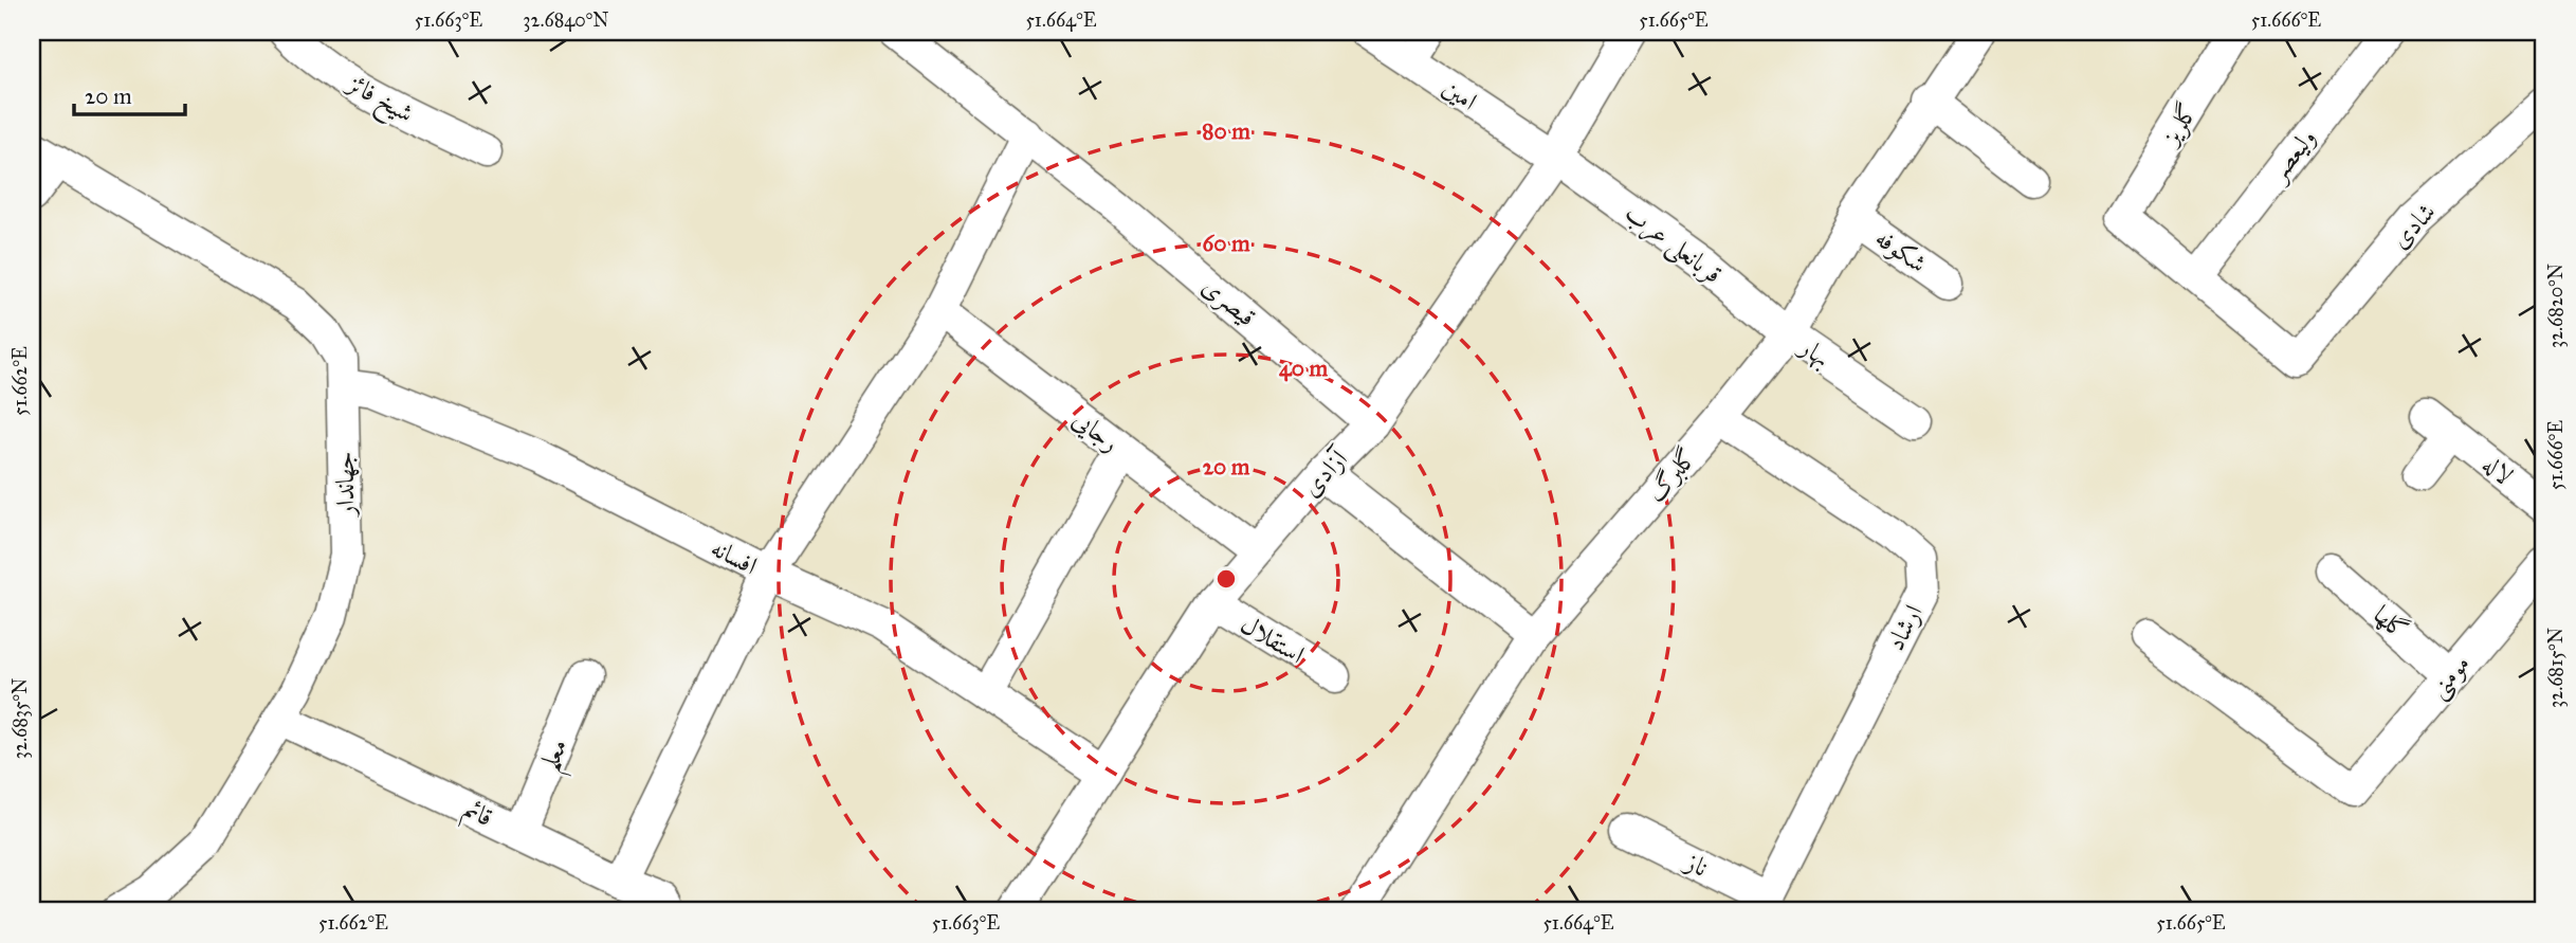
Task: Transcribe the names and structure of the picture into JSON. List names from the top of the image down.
{
  "streets": {
    "street": [
      "امین",
      "شیخ فائز",
      "گلریز",
      "ولیعصر",
      "شادی",
      "قربانعلی عرب",
      "شکوفه",
      "قیصری",
      "بهار",
      "رجایی",
      "لاله",
      "آزادی",
      "گلبرگ",
      "جهاندار",
      "افسانه",
      "گلها",
      "ارشاد",
      "استقلال",
      "مومنی",
      "معلم",
      "قائم",
      "ناز"
    ]
  },
  "crossings": [
    ["امین", "قربانعلی عرب"],
    ["امین", "آزادی"],
    ["گلریز", "ولیعصر"],
    ["گلریز", "شادی"],
    ["ولیعصر", "شادی"],
    ["قربانعلی عرب", "بهار"],
    ["قربانعلی عرب", "آزادی"],
    ["قربانعلی عرب", "گلبرگ"],
    ["شکوفه", "گلبرگ"],
    ["قیصری", "آزادی"],
    ["بهار", "گلبرگ"],
    ["رجایی", "آزادی"],
    ["آزادی", "افسانه"],
    ["آزادی", "استقلال"],
    ["گلبرگ", "ارشاد"],
    ["جهاندار", "افسانه"],
    ["جهاندار", "قائم"],
    ["گلها", "مومنی"],
    ["ارشاد", "ناز"],
    ["معلم", "قائم"]
  ],
  "scale_bar": "20 m",
  "coordinates": [
    "51.663°E",
    "32.6840°N",
    "51.664°E",
    "51.665°E",
    "51.666°E",
    "32.6820°N",
    "51.662°E",
    "32.6815°N",
    "32.6835°N"
  ],
  "rings": [
    "80 m",
    "60 m",
    "40 m",
    "20 m"
  ]
}
